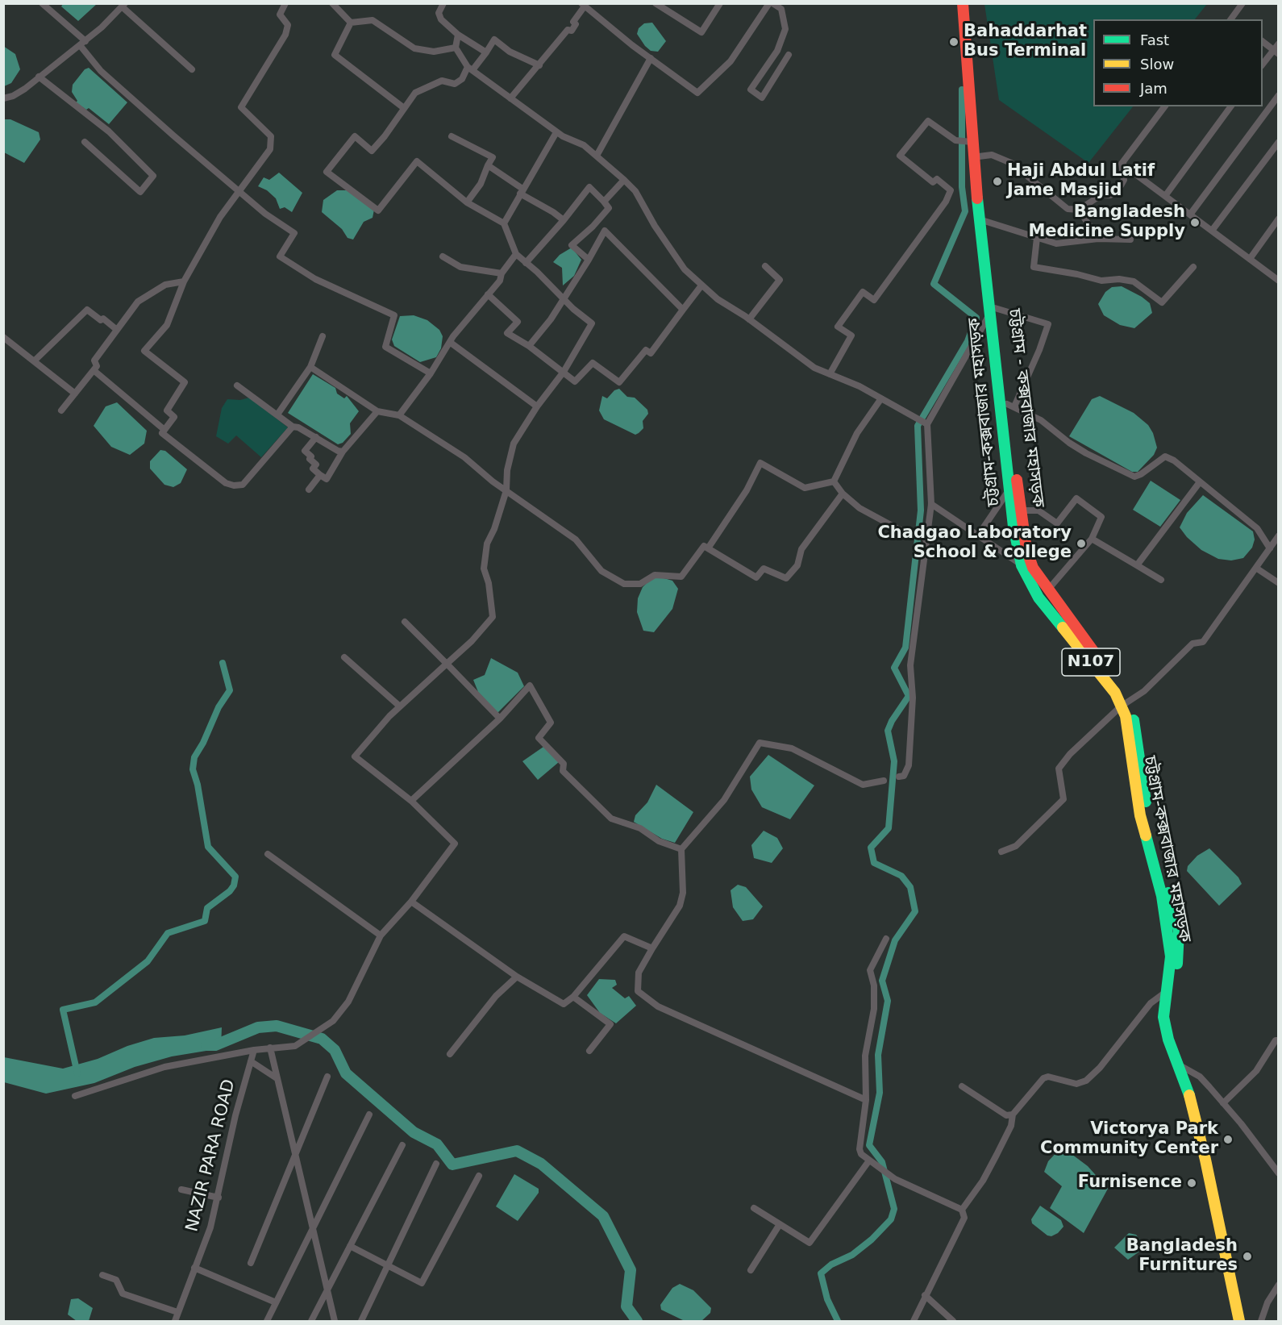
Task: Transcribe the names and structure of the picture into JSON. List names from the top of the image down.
{
  "streets": {
    "highway": ["চট্টগ্রাম - কক্সবাজার মহাসড়ক", "চট্টগ্রাম-কক্সবাজার মহাসড়ক", "N107"],
    "street": ["NAZIR PARA ROAD"]
  },
  "crossings": [
    ["চট্টগ্রাম - কক্সবাজার মহাসড়ক", "চট্টগ্রাম-কক্সবাজার মহাসড়ক"]
  ],
  "places": [
    "Bahaddarhat Bus Terminal",
    "Haji Abdul Latif Jame Masjid",
    "Bangladesh Medicine Supply",
    "Chadgao Laboratory School & college",
    "Victorya Park Community Center",
    "Furnisence",
    "Bangladesh Furnitures"
  ],
  "legend": ["Fast", "Slow", "Jam"]
}
